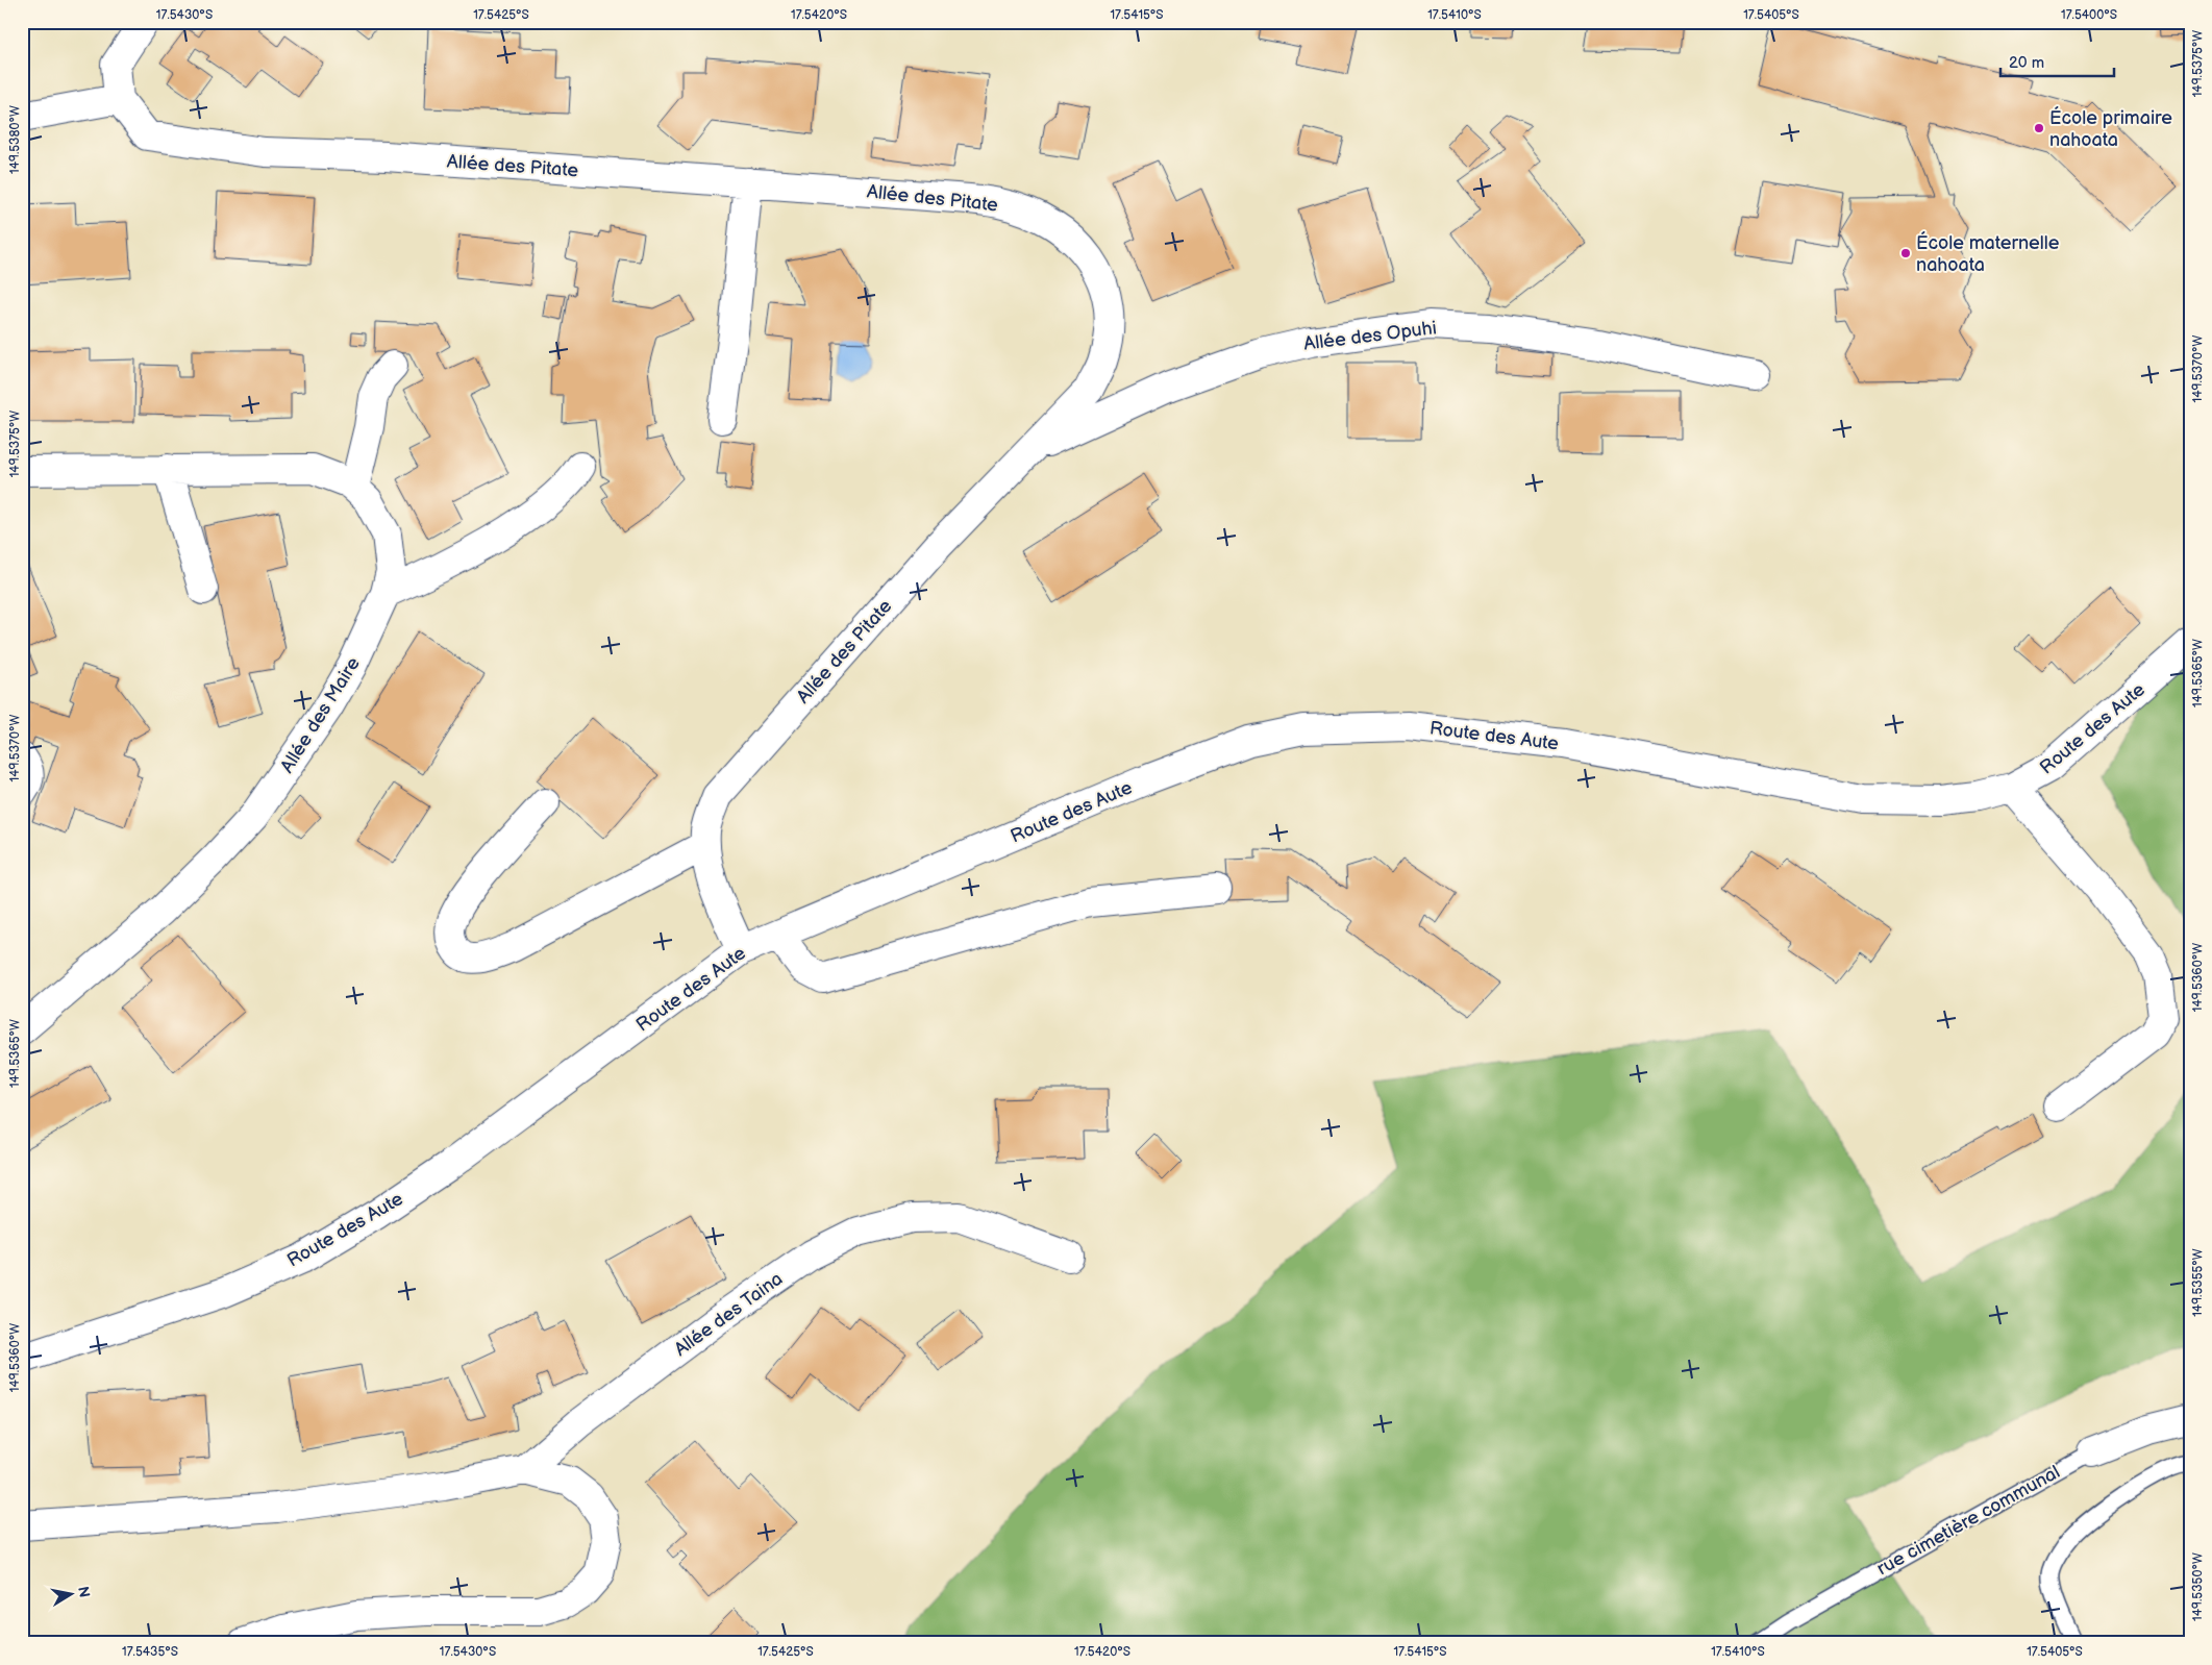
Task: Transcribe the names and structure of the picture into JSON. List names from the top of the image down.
{
  "streets": {
    "street": [
      "Allée des Pitate",
      "Allée des Opuhi",
      "Allée des Maire",
      "Route des Aute",
      "Allée des Taina",
      "rue cimetière communal"
    ]
  },
  "crossings": [
    ["Allée des Pitate", "Allée des Opuhi"],
    ["Allée des Pitate", "Route des Aute"]
  ],
  "places": ["École primaire nahoata", "École maternelle nahoata"],
  "scale_bar": "20 m",
  "north": "right",
  "coordinates": [
    "17.5430°S",
    "17.5425°S",
    "17.5420°S",
    "17.5415°S",
    "17.5410°S",
    "17.5405°S",
    "17.5400°S",
    "149.5375°W",
    "149.5380°W",
    "149.5370°W",
    "149.5365°W",
    "149.5360°W",
    "149.5355°W",
    "149.5350°W",
    "17.5435°S"
  ]
}
